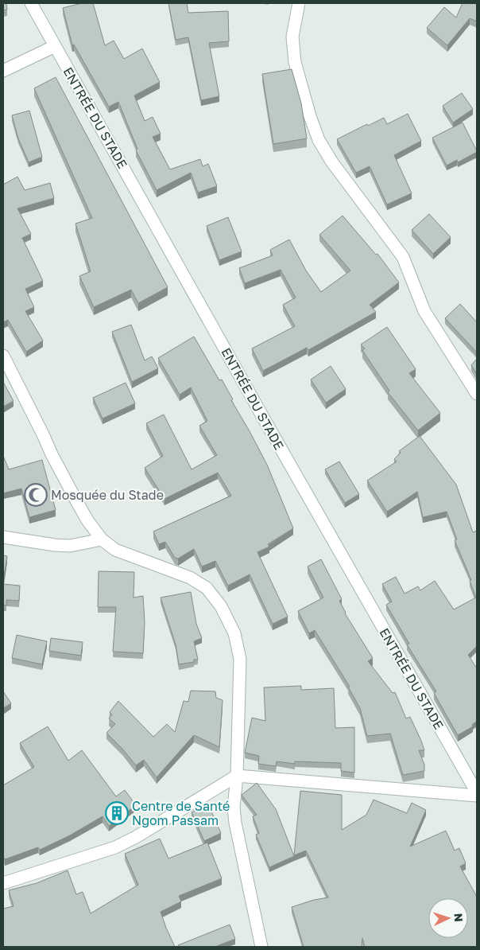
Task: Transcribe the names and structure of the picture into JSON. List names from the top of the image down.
{
  "streets": {
    "street": ["ENTRÉE DU STADE"]
  },
  "places": {
    "mosque": ["Mosquée du Stade"],
    "building": ["Centre de Santé Ngom Passam"]
  },
  "north": "right"
}
